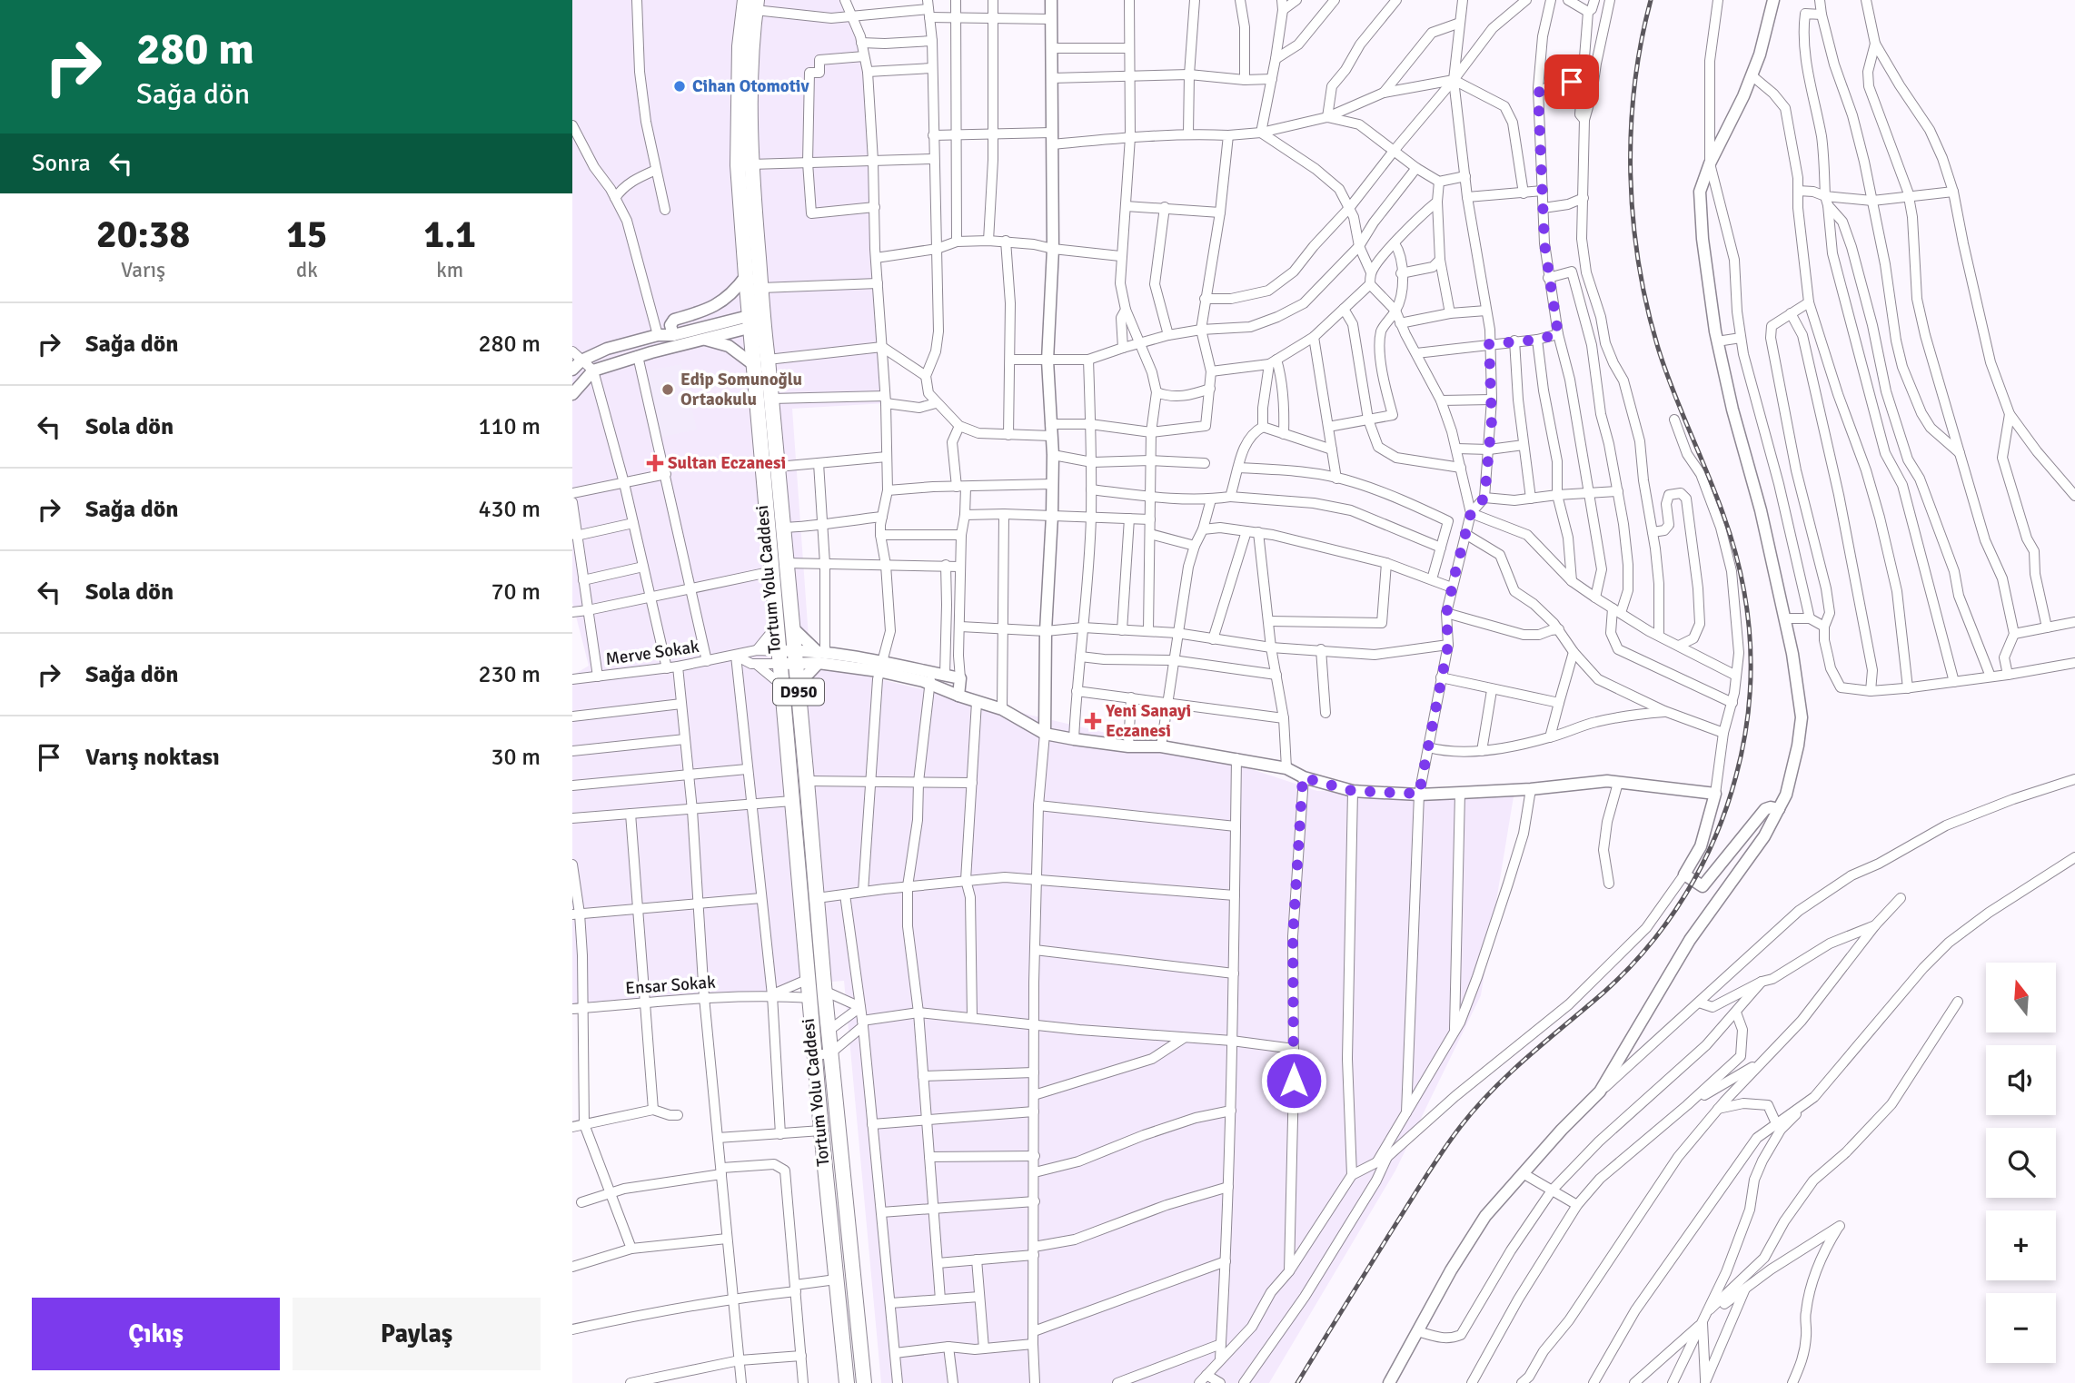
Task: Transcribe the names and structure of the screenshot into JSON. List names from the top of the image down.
{
  "streets": {
    "highway": ["Tortum Yolu Caddesi", "D950"],
    "street": ["Merve Sokak", "Ensar Sokak"]
  },
  "crossings": [
    ["Tortum Yolu Caddesi", "Merve Sokak"],
    ["Tortum Yolu Caddesi", "Ensar Sokak"]
  ],
  "places": {
    "other": ["Cihan Otomotiv", "Edip Somunoğlu Ortaokulu"],
    "health": ["Sultan Eczanesi", "Yeni Sanayi Eczanesi"]
  },
  "north": "top",
  "page": {
    "turn": ["280 m", "Sağa dön"],
    "then": "Sonra",
    "eta": [
      "20:38",
      "Varış",
      "15",
      "dk",
      "1.1",
      "km"
    ],
    "list": [
      {
        "name": "Sağa dön",
        "value": "280 m"
      },
      {
        "name": "Sola dön",
        "value": "110 m"
      },
      {
        "name": "Sağa dön",
        "value": "430 m"
      },
      {
        "name": "Sola dön",
        "value": "70 m"
      },
      {
        "name": "Sağa dön",
        "value": "230 m"
      },
      {
        "name": "Varış noktası",
        "value": "30 m"
      }
    ],
    "map_buttons": ["+", "−"],
    "buttons": ["Çıkış", "Paylaş"]
  }
}
